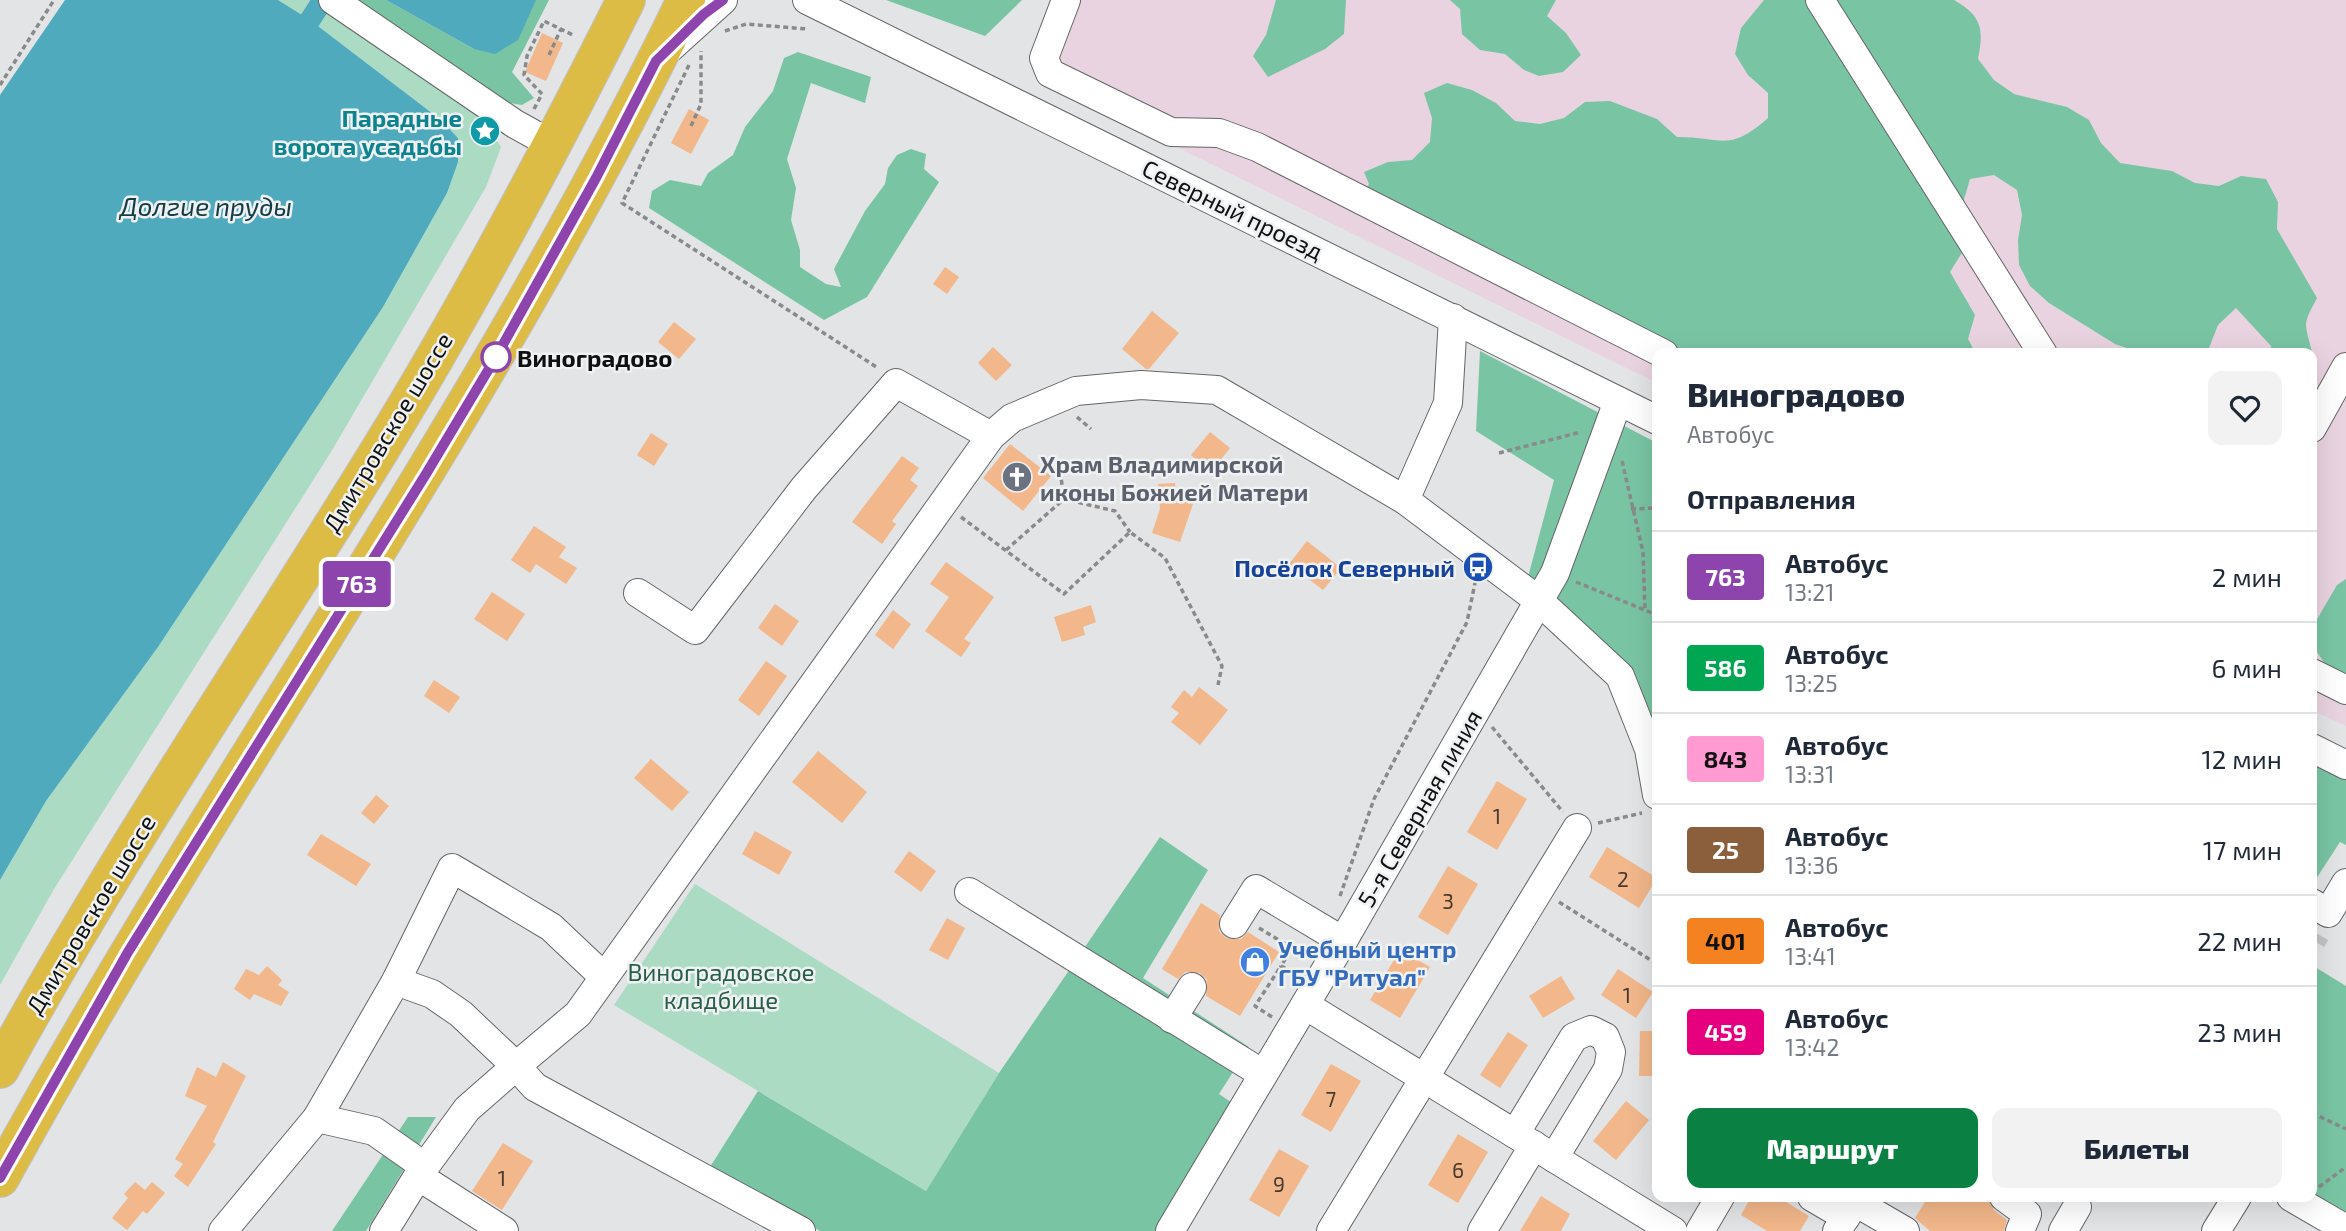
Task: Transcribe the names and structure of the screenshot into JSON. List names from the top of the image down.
{
  "streets": {
    "highway": ["Дмитровское шоссе"],
    "street": ["Северный проезд", "5-я Северная линия"]
  },
  "crossings": [
    ["Северный проезд", "5-я Северная линия"]
  ],
  "water": ["Долгие пруды"],
  "parks": ["Виноградовское кладбище"],
  "places": {
    "place": ["Парадные ворота усадьбы"],
    "other": ["Виноградово"],
    "church": ["Храм Владимирской иконы Божией Матери"],
    "bus stop": ["Посёлок Северный"],
    "shop": ["Учебный центр ГБУ \"Ритуал\""]
  },
  "lines": ["bus line 763"],
  "house_numbers": [
    "1",
    "2",
    "3",
    "1",
    "7",
    "6",
    "1",
    "9"
  ],
  "page": {
    "on_map": "763",
    "heading": [
      ["Виноградово", "Автобус"],
      "Отправления"
    ],
    "list": [
      {
        "mark": "763",
        "name": "Автобус",
        "note": "13:21",
        "value": "2 мин"
      },
      {
        "mark": "586",
        "name": "Автобус",
        "note": "13:25",
        "value": "6 мин"
      },
      {
        "mark": "843",
        "name": "Автобус",
        "note": "13:31",
        "value": "12 мин"
      },
      {
        "mark": "25",
        "name": "Автобус",
        "note": "13:36",
        "value": "17 мин"
      },
      {
        "mark": "401",
        "name": "Автобус",
        "note": "13:41",
        "value": "22 мин"
      },
      {
        "mark": "459",
        "name": "Автобус",
        "note": "13:42",
        "value": "23 мин"
      }
    ],
    "buttons": ["Маршрут", "Билеты"]
  }
}
